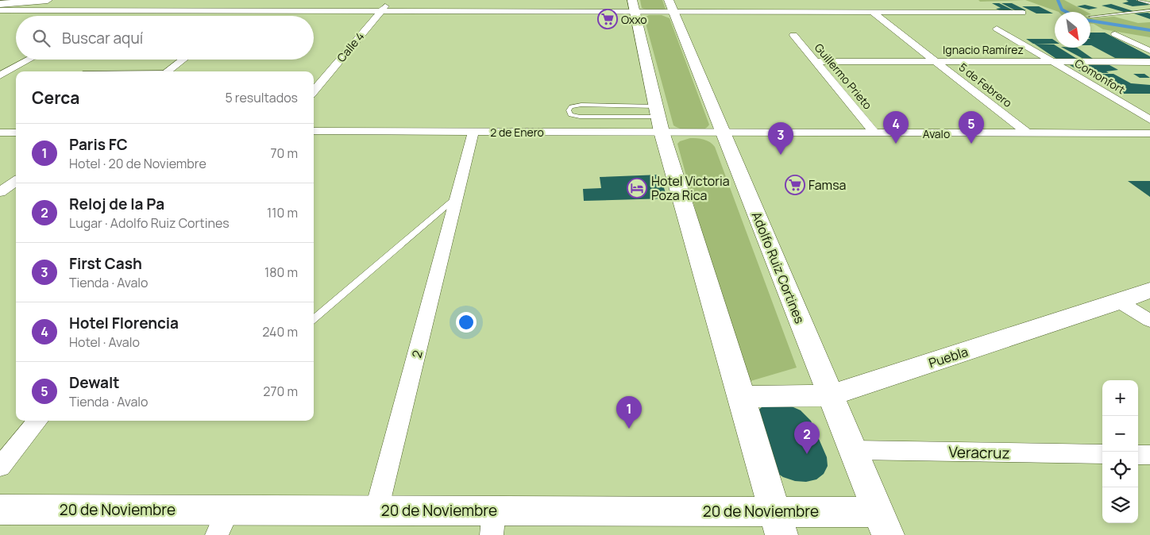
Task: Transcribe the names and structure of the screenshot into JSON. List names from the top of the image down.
{
  "streets": {
    "main road": ["Adolfo Ruiz Cortines", "Puebla", "20 de Noviembre"],
    "street": [
      "Calle 4",
      "Ignacio Ramírez",
      "Guillermo Prieto",
      "Comonfort",
      "5 de Febrero",
      "2 de Enero",
      "Avalo",
      "2",
      "Veracruz"
    ]
  },
  "crossings": [
    ["Ignacio Ramírez", "Guillermo Prieto"],
    ["Ignacio Ramírez", "Comonfort"],
    ["Ignacio Ramírez", "5 de Febrero"],
    ["Guillermo Prieto", "Avalo"],
    ["5 de Febrero", "Avalo"],
    ["2 de Enero", "Avalo"],
    ["2 de Enero", "Adolfo Ruiz Cortines"],
    ["2 de Enero", "2"],
    ["Avalo", "Adolfo Ruiz Cortines"],
    ["Adolfo Ruiz Cortines", "Puebla"],
    ["Adolfo Ruiz Cortines", "Veracruz"],
    ["Adolfo Ruiz Cortines", "20 de Noviembre"],
    ["2", "20 de Noviembre"]
  ],
  "places": {
    "supermarket": ["Oxxo", "Famsa"],
    "hotel": ["Hotel Victoria Poza Rica"]
  },
  "north": "bottom right",
  "page": {
    "search": "Buscar aquí",
    "heading": ["Cerca", "5 resultados"],
    "pins": [
      "4",
      "5",
      "3",
      "1",
      "2"
    ],
    "list": [
      {
        "mark": "1",
        "name": "Paris FC",
        "note": "Hotel · 20 de Noviembre",
        "value": "70 m"
      },
      {
        "mark": "2",
        "name": "Reloj de la Pa",
        "note": "Lugar · Adolfo Ruiz Cortines",
        "value": "110 m"
      },
      {
        "mark": "3",
        "name": "First Cash",
        "note": "Tienda · Avalo",
        "value": "180 m"
      },
      {
        "mark": "4",
        "name": "Hotel Florencia",
        "note": "Hotel · Avalo",
        "value": "240 m"
      },
      {
        "mark": "5",
        "name": "Dewalt",
        "note": "Tienda · Avalo",
        "value": "270 m"
      }
    ],
    "map_buttons": ["+", "−"]
  }
}
